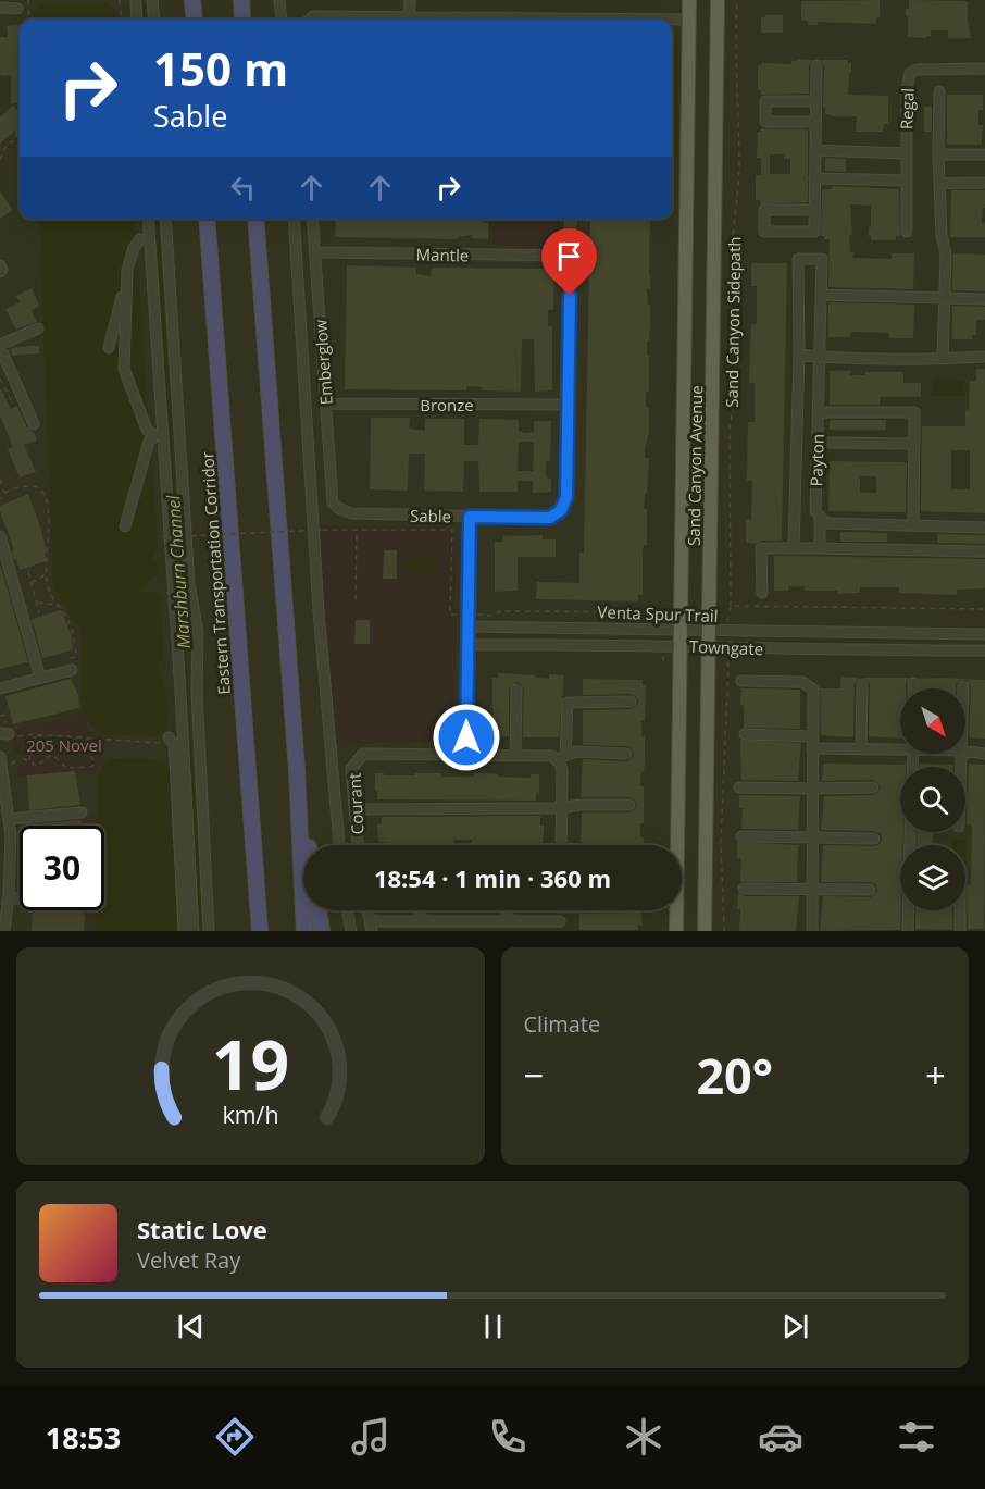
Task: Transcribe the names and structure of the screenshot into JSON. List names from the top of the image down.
{
  "streets": {
    "highway": ["Eastern Transportation Corridor"],
    "main road": ["Sand Canyon Avenue"],
    "street": [
      "Regal",
      "Mantle",
      "Emberglow",
      "Bronze",
      "Payton",
      "Sable",
      "Towngate",
      "Courant"
    ],
    "path": ["Sand Canyon Sidepath", "Venta Spur Trail"]
  },
  "crossings": [
    ["Mantle", "Emberglow"],
    ["Sand Canyon Sidepath", "Venta Spur Trail"],
    ["Emberglow", "Bronze"],
    ["Emberglow", "Sable"],
    ["Bronze", "Sable"],
    ["Sand Canyon Avenue", "Venta Spur Trail"],
    ["Sand Canyon Avenue", "Towngate"]
  ],
  "water": ["Marshburn Channel"],
  "parks": ["205 Novel"],
  "north": "bottom right",
  "page": {
    "turn": ["150 m", "Sable"],
    "limit": "30",
    "trip": "18:54 · 1 min · 360 m",
    "tile": "Climate",
    "heat": ["−", "20°", "+"],
    "song": ["Static Love", "Velvet Ray"],
    "tabs": "18:53",
    "gauge": ["19", "km/h"]
  }
}
